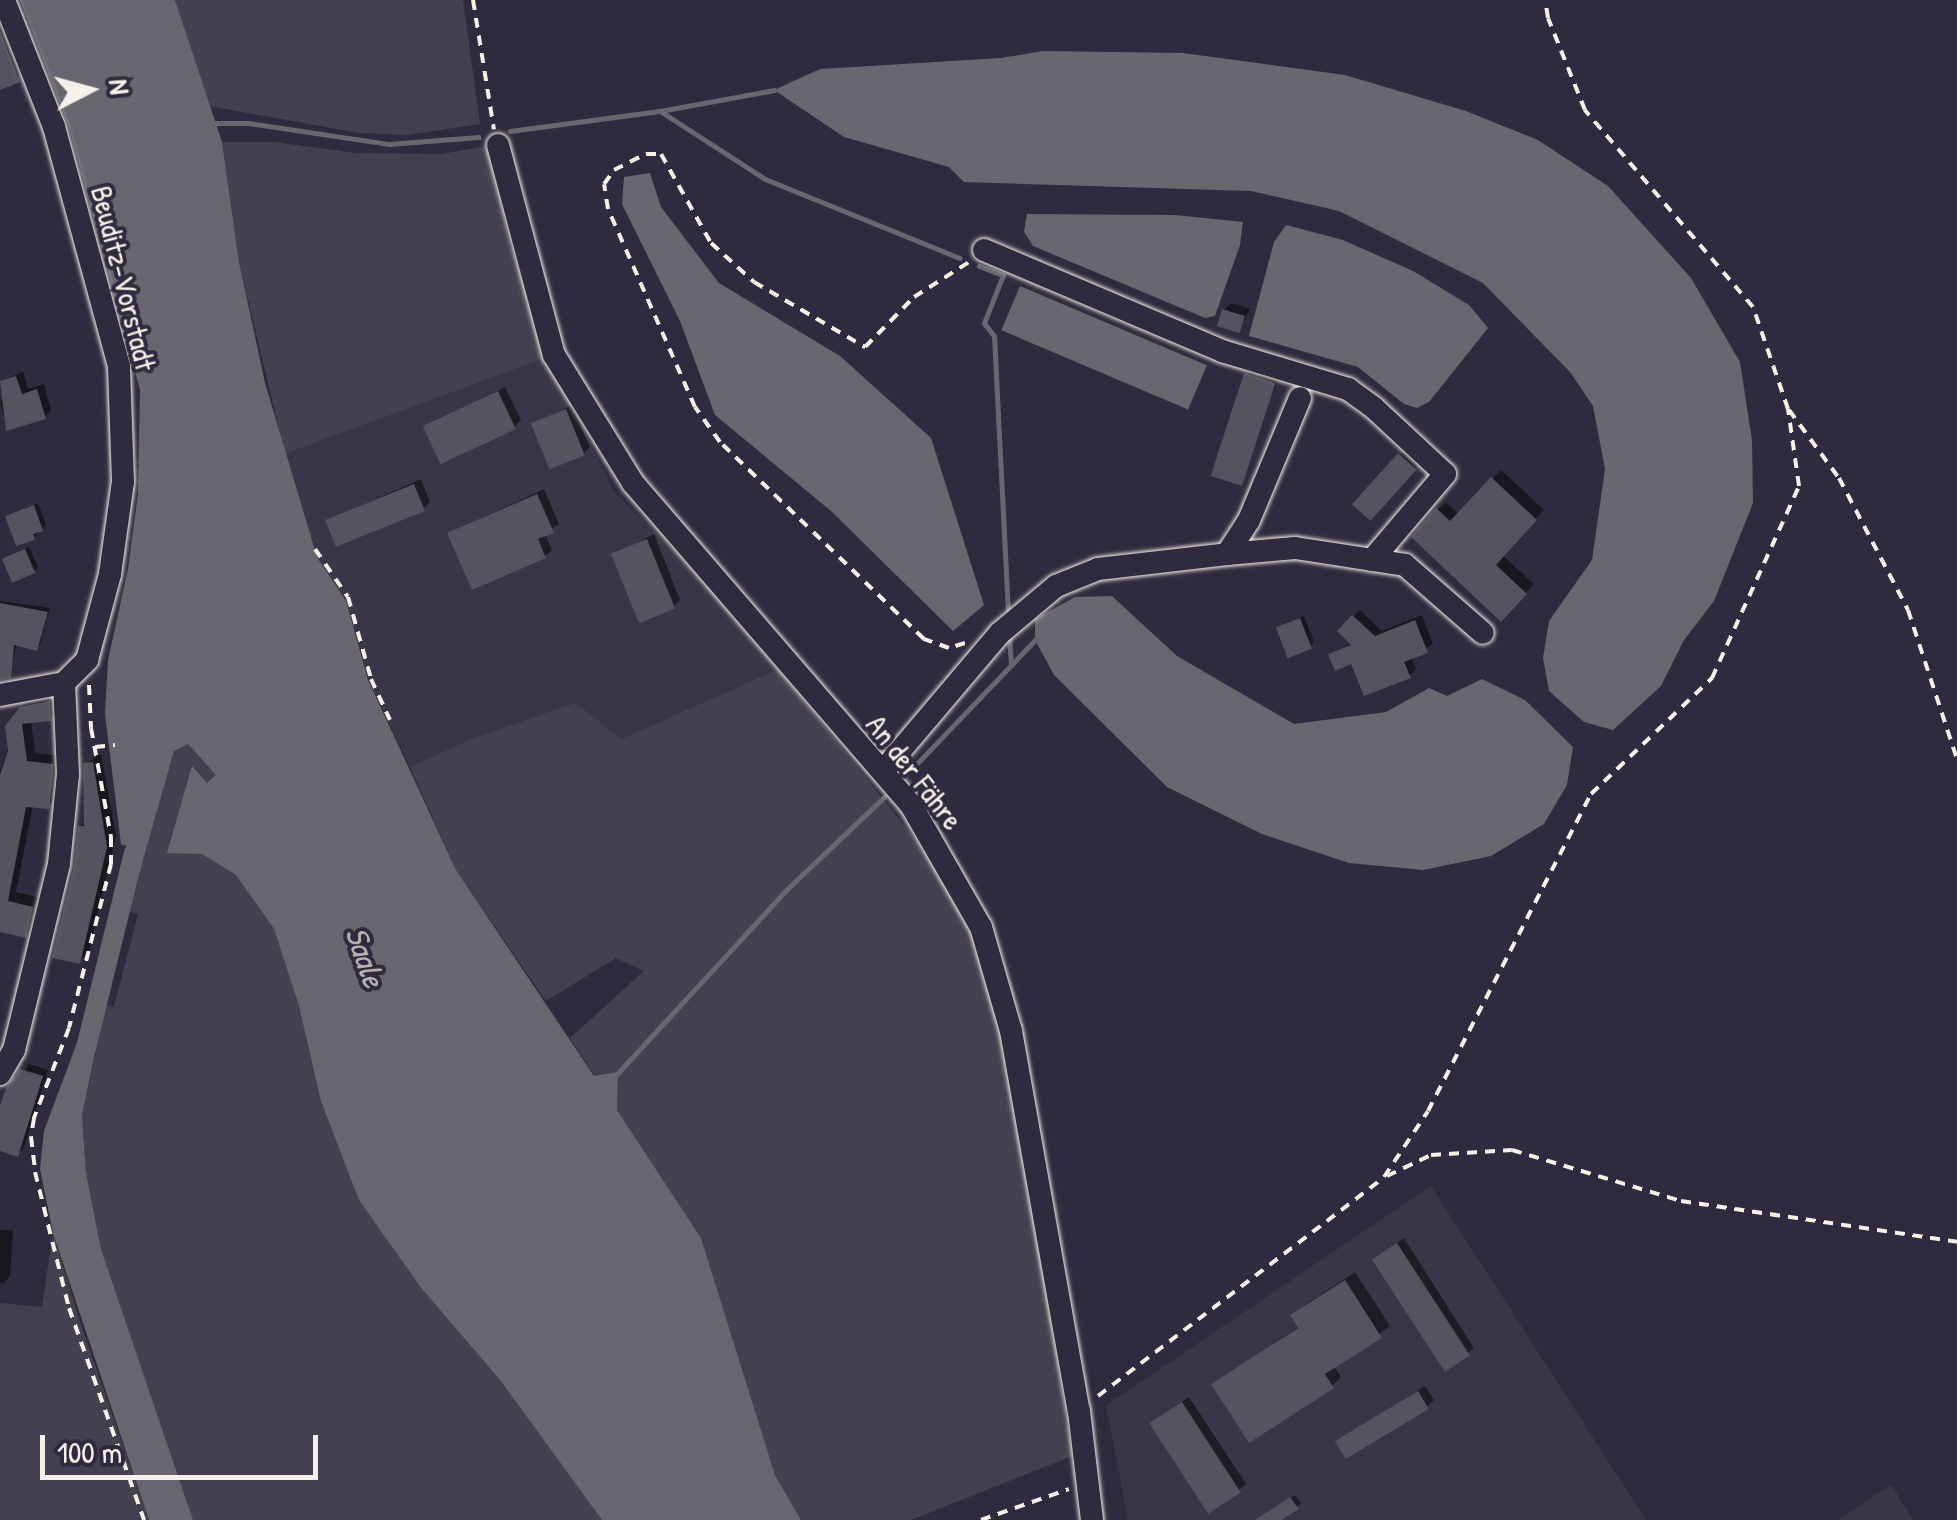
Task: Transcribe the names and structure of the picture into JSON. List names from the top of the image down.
{
  "streets": {
    "street": ["Beuditz-Vorstadt", "An der Fähre"]
  },
  "water": ["Saale"],
  "scale_bar": "100 m",
  "north": "right"
}
